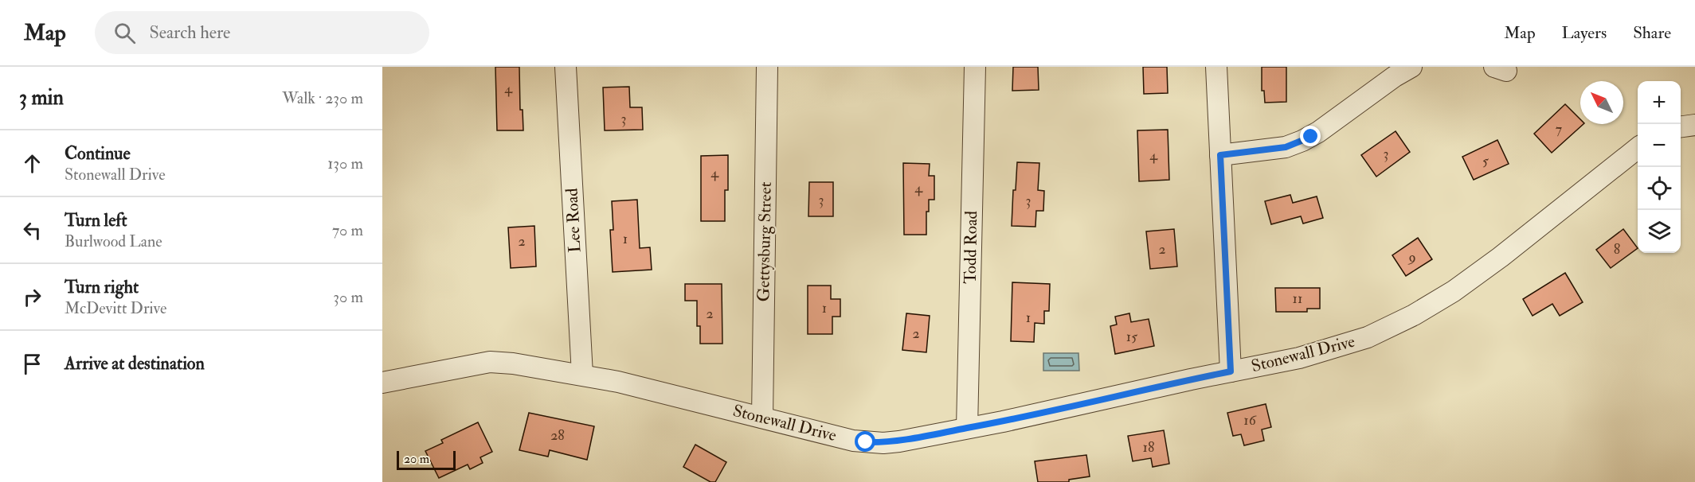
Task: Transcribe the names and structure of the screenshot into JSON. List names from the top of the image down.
{
  "streets": {
    "street": [
      "Lee Road",
      "Gettysburg Street",
      "Todd Road",
      "Stonewall Drive"
    ]
  },
  "crossings": [
    ["Lee Road", "Stonewall Drive"],
    ["Gettysburg Street", "Stonewall Drive"],
    ["Todd Road", "Stonewall Drive"]
  ],
  "house_numbers": [
    "4",
    "3",
    "7",
    "3",
    "4",
    "5",
    "4",
    "4",
    "3",
    "3",
    "1",
    "2",
    "2",
    "8",
    "9",
    "11",
    "1",
    "2",
    "1",
    "2",
    "15",
    "16",
    "28",
    "18"
  ],
  "scale_bar": "20 m",
  "north": "top left",
  "page": {
    "header": "Map",
    "search": "Search here",
    "nav": ["Map", "Layers", "Share"],
    "heading": ["3 min", "Walk · 230 m"],
    "map_buttons": ["+", "−"],
    "list": [
      ["Continue", "Stonewall Drive", "130 m"],
      ["Turn left", "Burlwood Lane", "70 m"],
      ["Turn right", "McDevitt Drive", "30 m"],
      "Arrive at destination"
    ],
    "scale": "20 m"
  }
}
